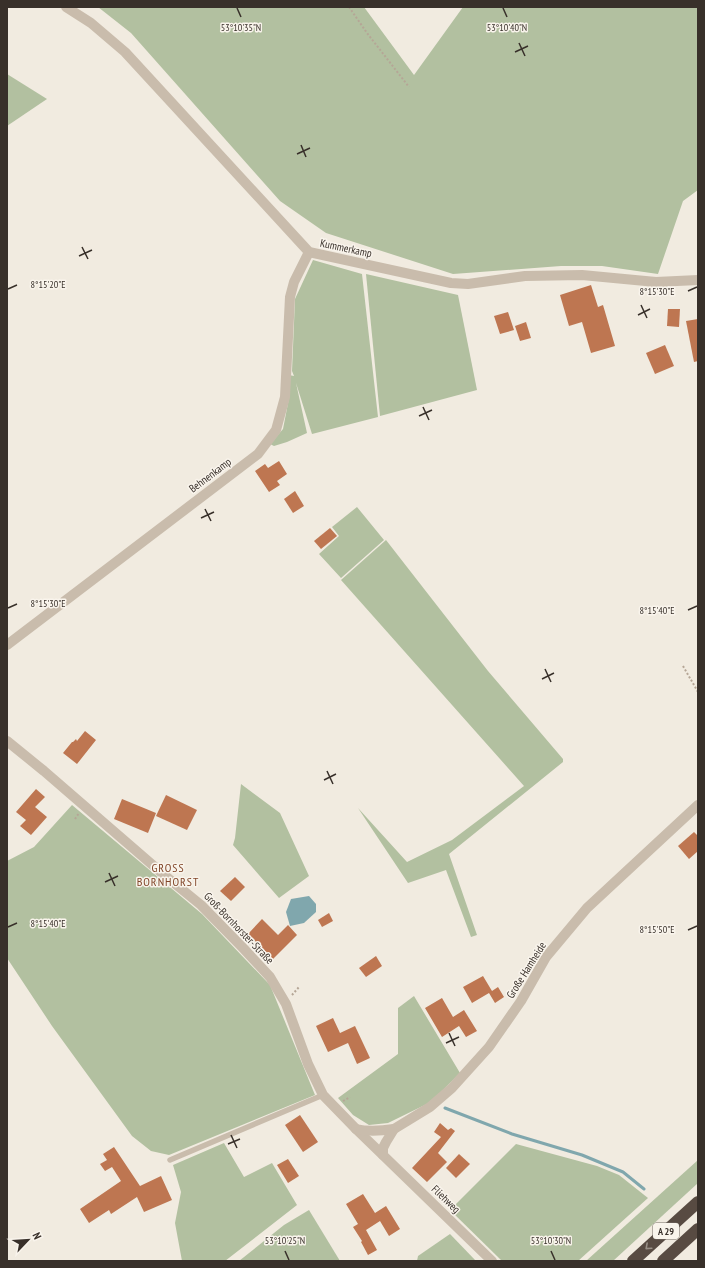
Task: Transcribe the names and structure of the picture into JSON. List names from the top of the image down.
{
  "streets": {
    "highway": ["A 29"],
    "street": [
      "Kummerkamp",
      "Behnenkamp",
      "Groß-Bornhorster-Straße",
      "Große Hamheide",
      "Fliehweg"
    ]
  },
  "crossings": [
    ["Kummerkamp", "Behnenkamp"],
    ["Groß-Bornhorster-Straße", "Große Hamheide"],
    ["Groß-Bornhorster-Straße", "Fliehweg"],
    ["Große Hamheide", "Fliehweg"]
  ],
  "districts": ["GROSS BORNHORST"],
  "north": "top right",
  "coordinates": [
    "53°10'35\"N",
    "53°10'40\"N",
    "8°15'20\"E",
    "8°15'30\"E",
    "8°15'40\"E",
    "8°15'50\"E",
    "53°10'25\"N",
    "53°10'30\"N"
  ]
}
